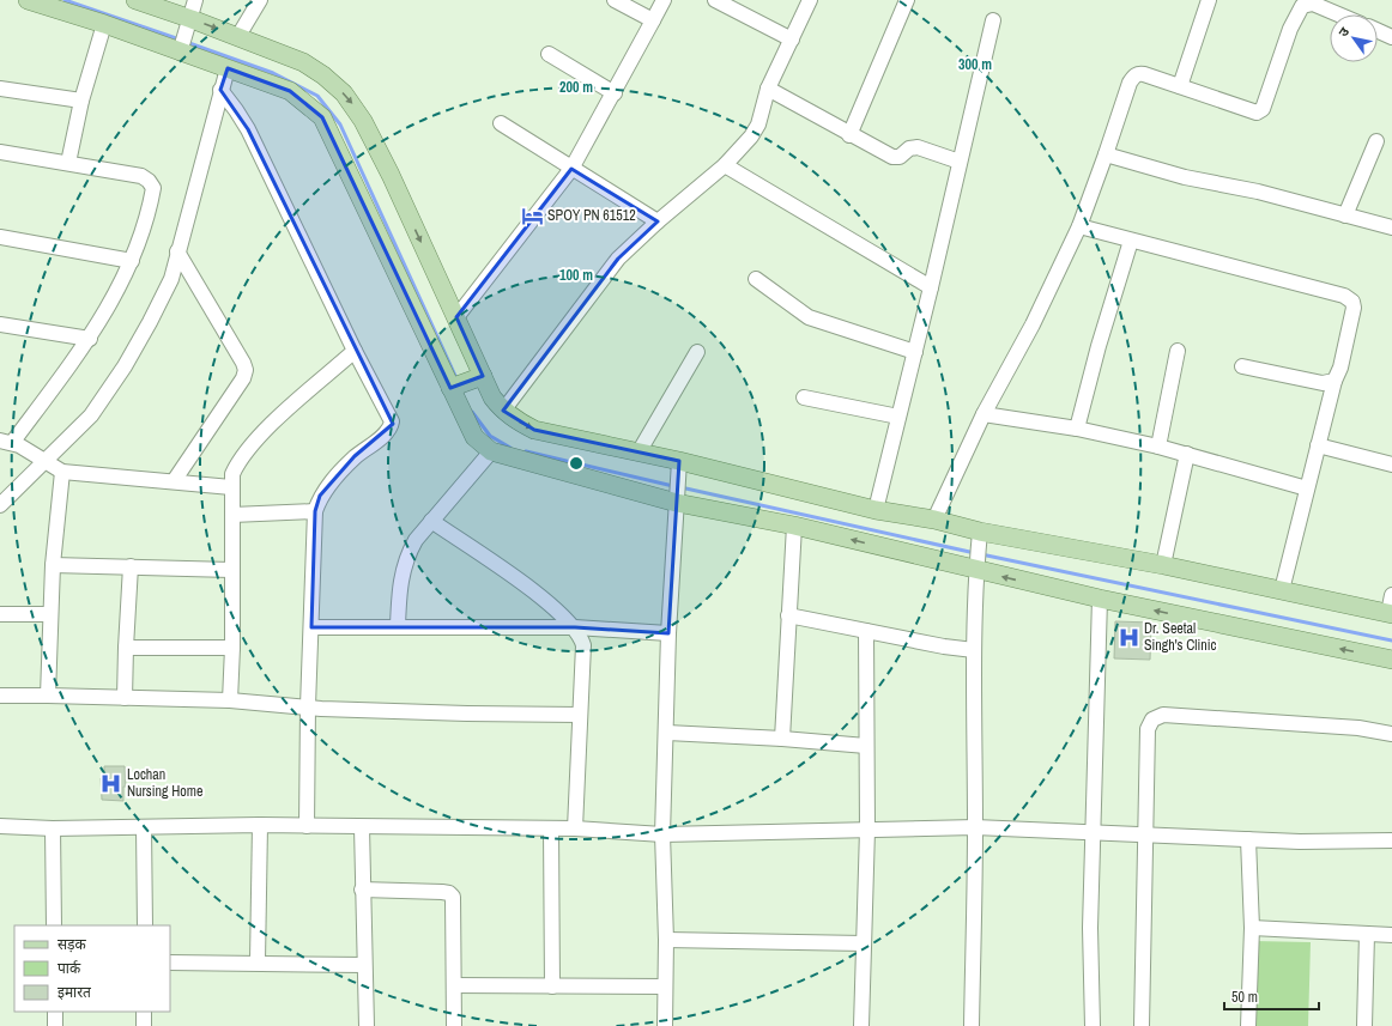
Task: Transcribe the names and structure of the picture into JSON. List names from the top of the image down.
{
  "places": {
    "hotel": ["SPOY PN 61512"],
    "hospital": ["Dr. Seetal Singh's Clinic", "Lochan Nursing Home"]
  },
  "legend": ["सड़क", "पार्क", "इमारत"],
  "scale_bar": "50 m",
  "north": "top left",
  "rings": ["300 m", "200 m", "100 m"]
}
